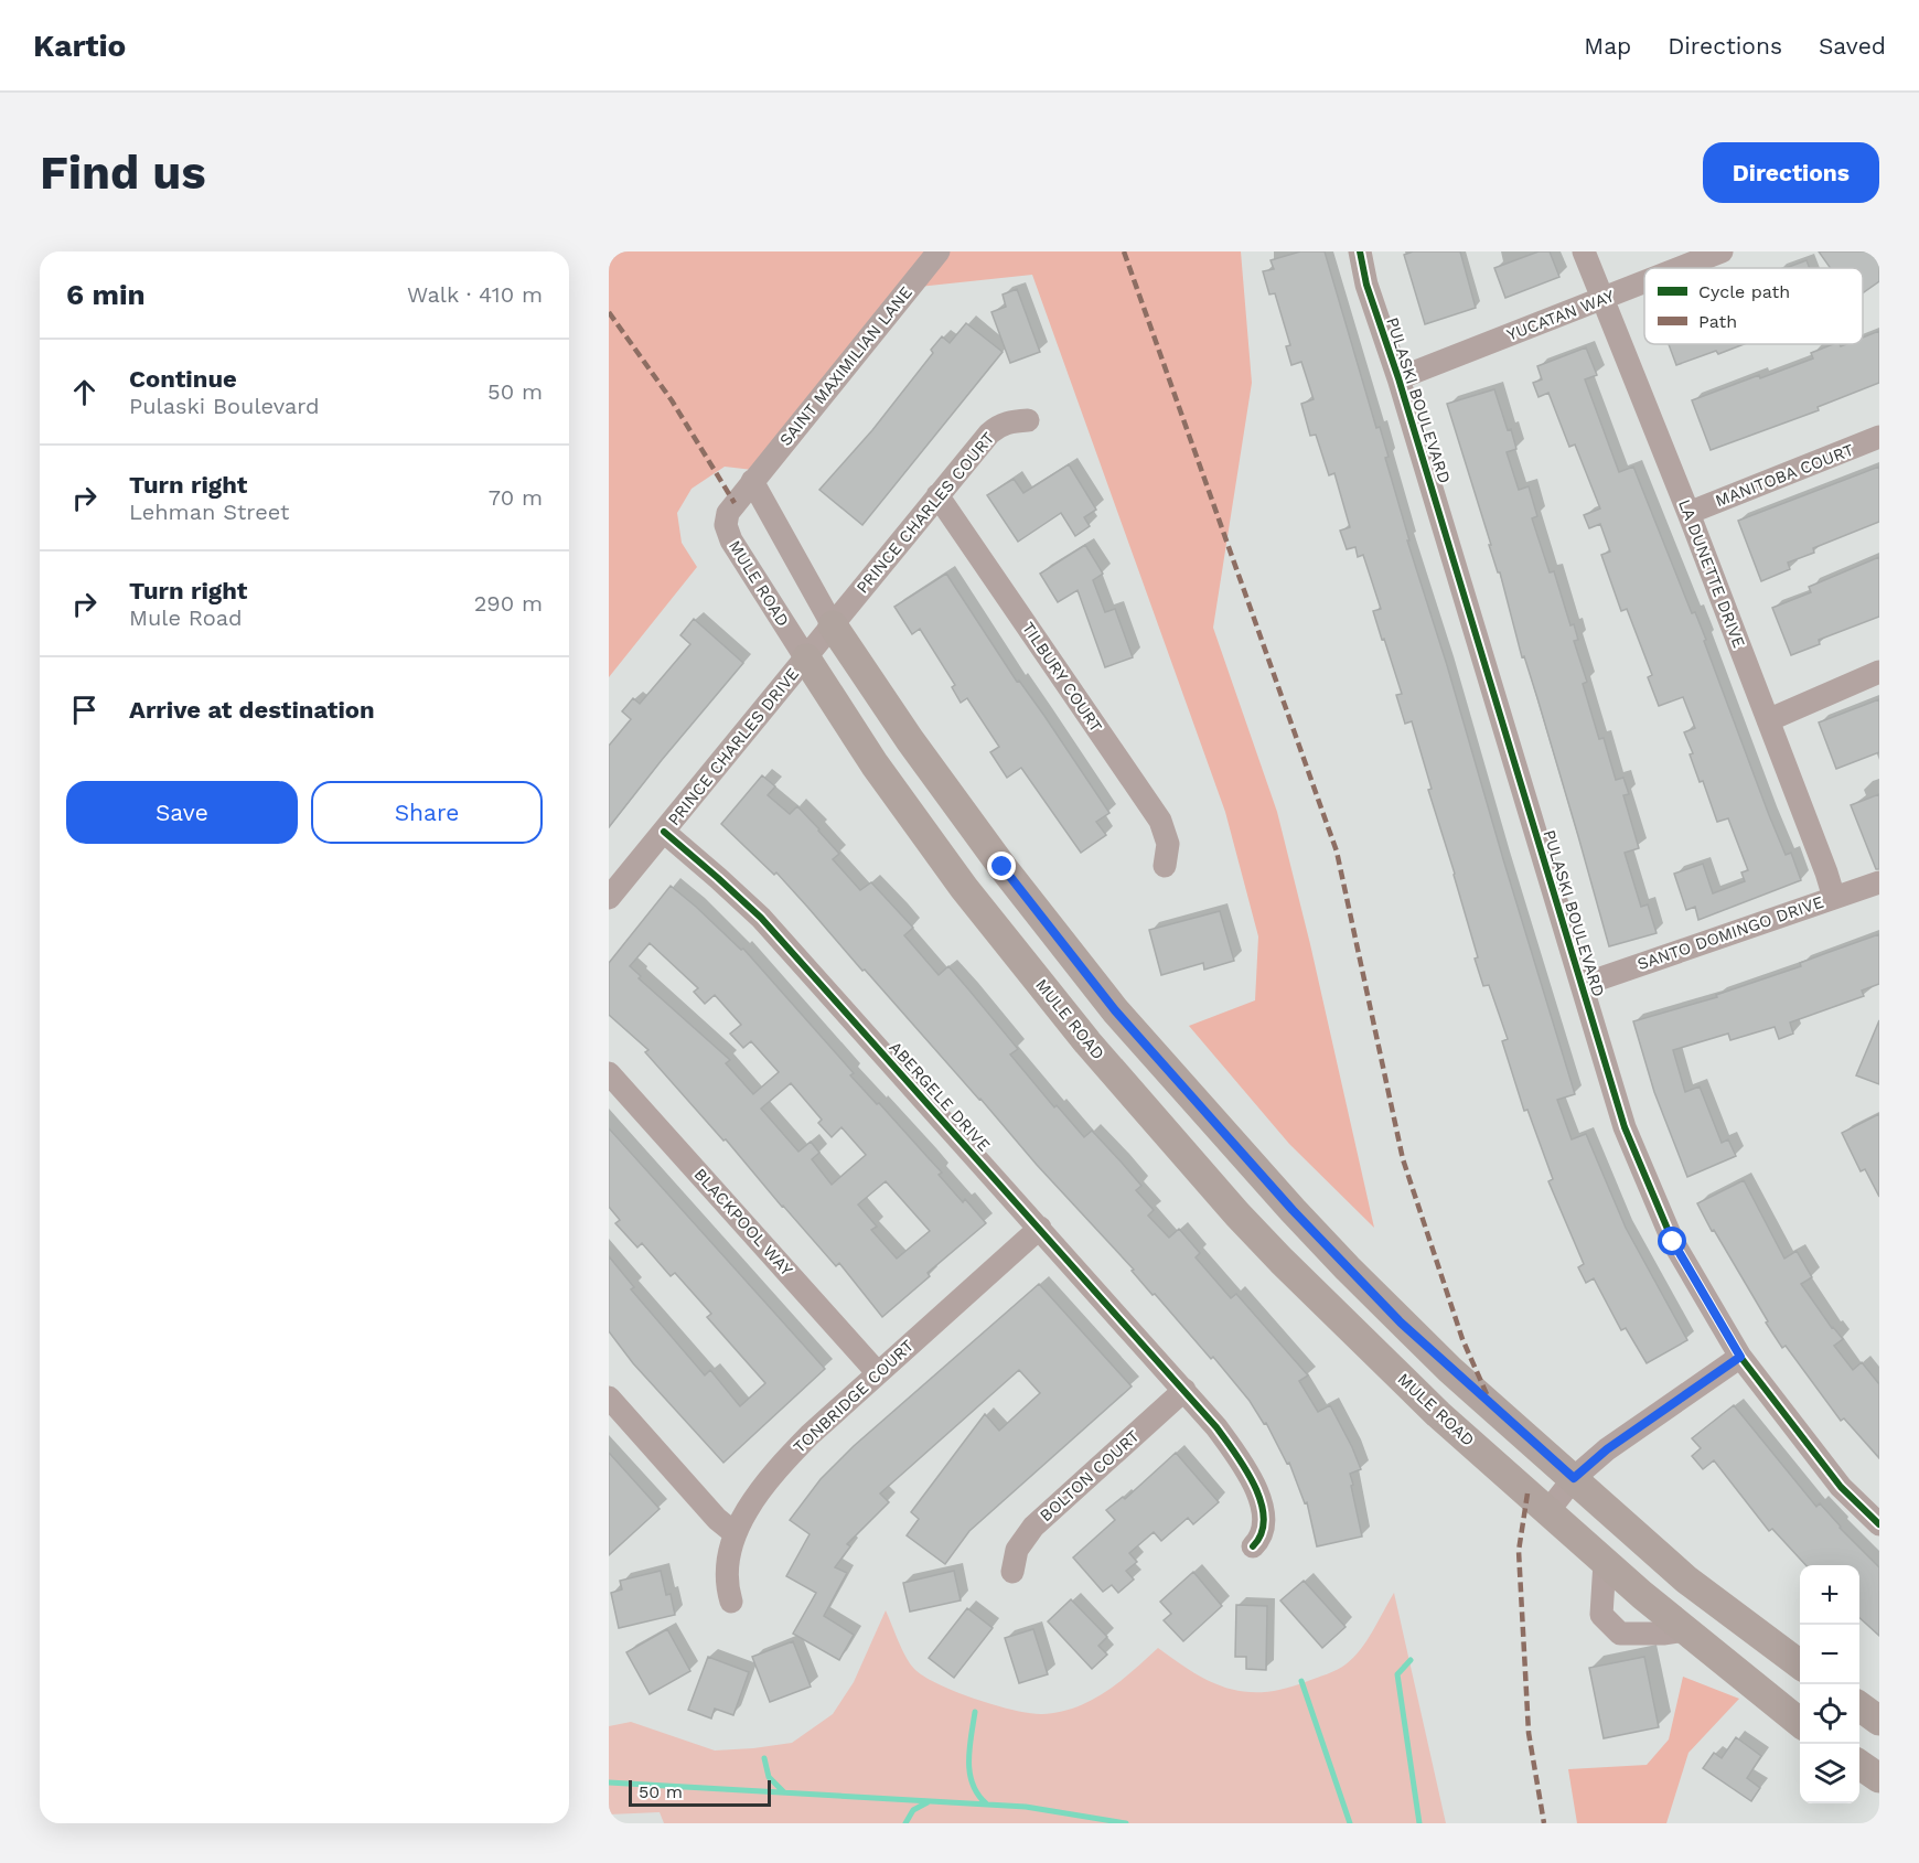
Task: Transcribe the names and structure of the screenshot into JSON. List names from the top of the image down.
{
  "streets": {
    "main road": ["MULE ROAD"],
    "street": [
      "YUCATAN WAY",
      "SAINT MAXIMILIAN LANE",
      "PULASKI BOULEVARD",
      "MANITOBA COURT",
      "PRINCE CHARLES COURT",
      "LA DUNETTE DRIVE",
      "TILBURY COURT",
      "PRINCE CHARLES DRIVE",
      "SANTO DOMINGO DRIVE",
      "ABERGELE DRIVE",
      "BLACKPOOL WAY",
      "TONBRIDGE COURT",
      "BOLTON COURT"
    ]
  },
  "crossings": [
    ["YUCATAN WAY", "PULASKI BOULEVARD"],
    ["YUCATAN WAY", "LA DUNETTE DRIVE"],
    ["SAINT MAXIMILIAN LANE", "MULE ROAD"],
    ["PULASKI BOULEVARD", "SANTO DOMINGO DRIVE"],
    ["MANITOBA COURT", "LA DUNETTE DRIVE"],
    ["PRINCE CHARLES COURT", "TILBURY COURT"],
    ["PRINCE CHARLES COURT", "PRINCE CHARLES DRIVE"],
    ["LA DUNETTE DRIVE", "SANTO DOMINGO DRIVE"],
    ["MULE ROAD", "PRINCE CHARLES DRIVE"],
    ["PRINCE CHARLES DRIVE", "ABERGELE DRIVE"],
    ["ABERGELE DRIVE", "TONBRIDGE COURT"],
    ["ABERGELE DRIVE", "BOLTON COURT"],
    ["BLACKPOOL WAY", "TONBRIDGE COURT"]
  ],
  "legend": ["Cycle path", "Path"],
  "scale_bar": "50 m",
  "page": {
    "header": "Kartio",
    "nav": ["Map", "Directions", "Saved"],
    "buttons": [
      "Directions",
      ["Save", "Share"]
    ],
    "title": "Find us",
    "heading": ["6 min", "Walk · 410 m"],
    "list": [
      ["Continue", "Pulaski Boulevard", "50 m"],
      ["Turn right", "Lehman Street", "70 m"],
      ["Turn right", "Mule Road", "290 m"],
      "Arrive at destination"
    ],
    "map_buttons": ["+", "−"],
    "scale": "50 m"
  }
}
